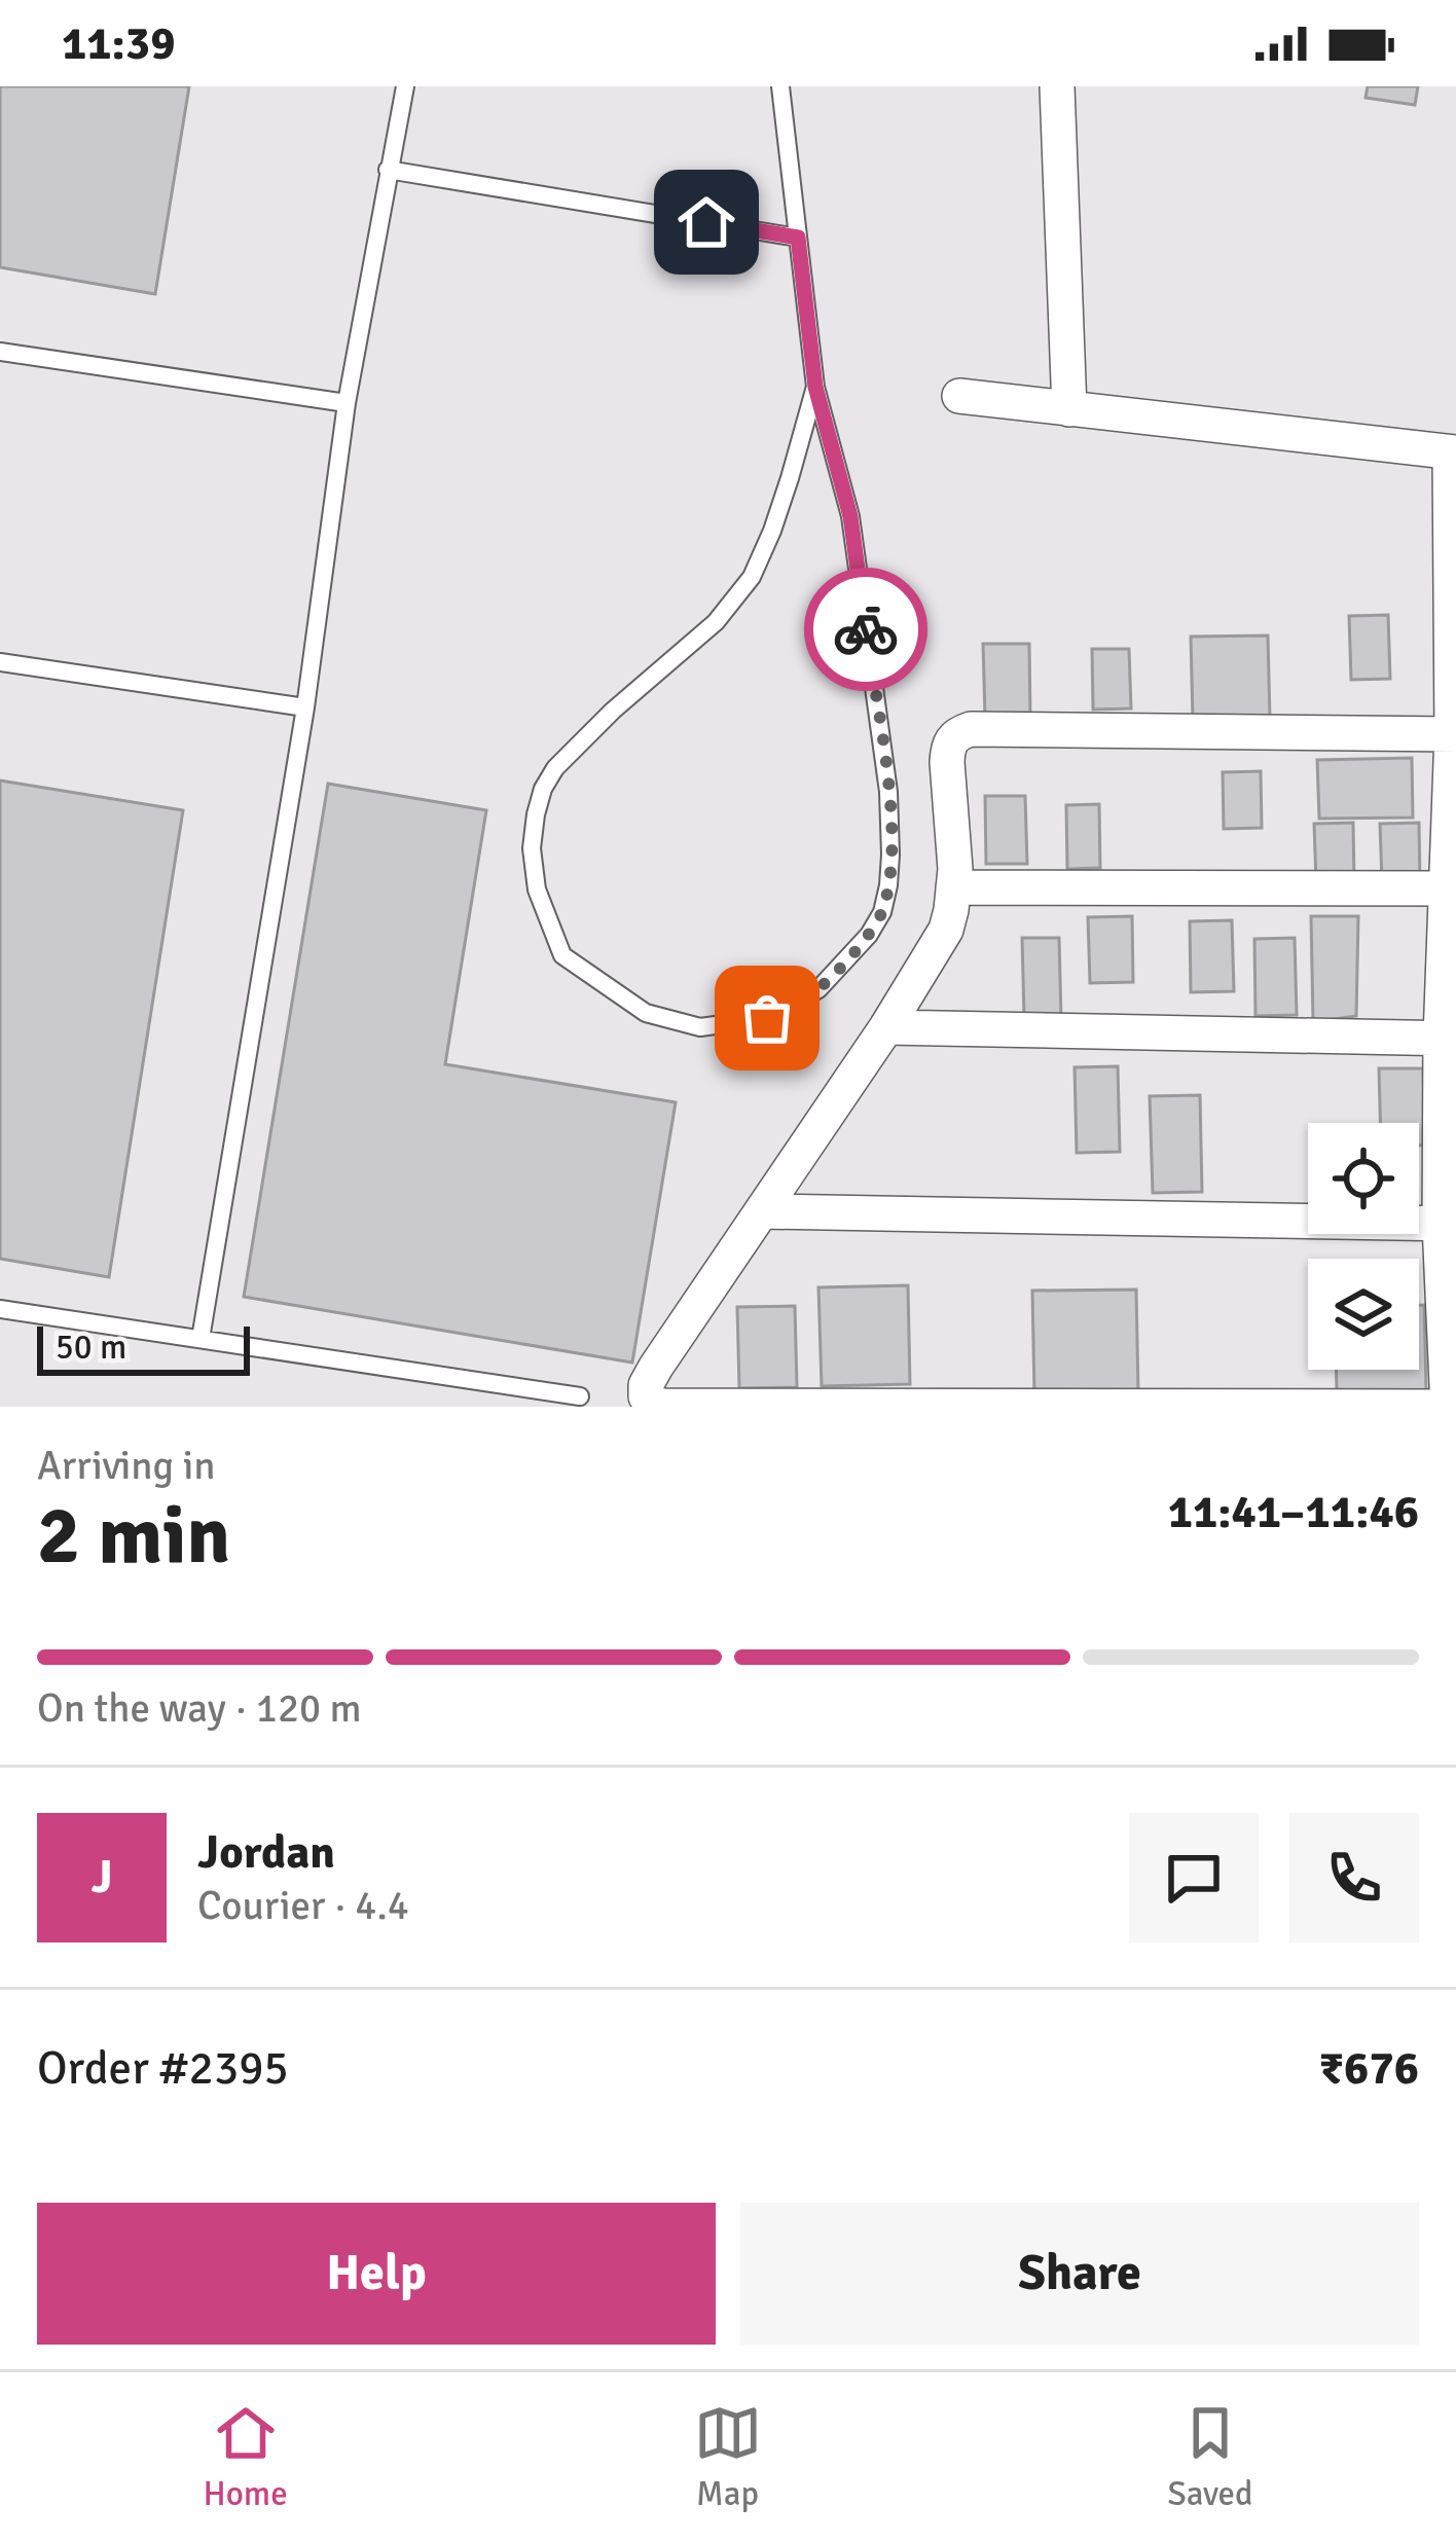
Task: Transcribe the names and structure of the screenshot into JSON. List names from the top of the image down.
{
  "scale_bar": "50 m",
  "page": {
    "status": "11:39",
    "scale": "50 m",
    "heading": ["2 min", "Arriving in", "11:41–11:46"],
    "panel": [
      "Jordan",
      "Courier · 4.4",
      "Order #2395",
      "₹676"
    ],
    "bar": "On the way · 120 m",
    "round": "J",
    "buttons": ["Help", "Share"],
    "tabs": ["Home", "Map", "Saved"]
  }
}
